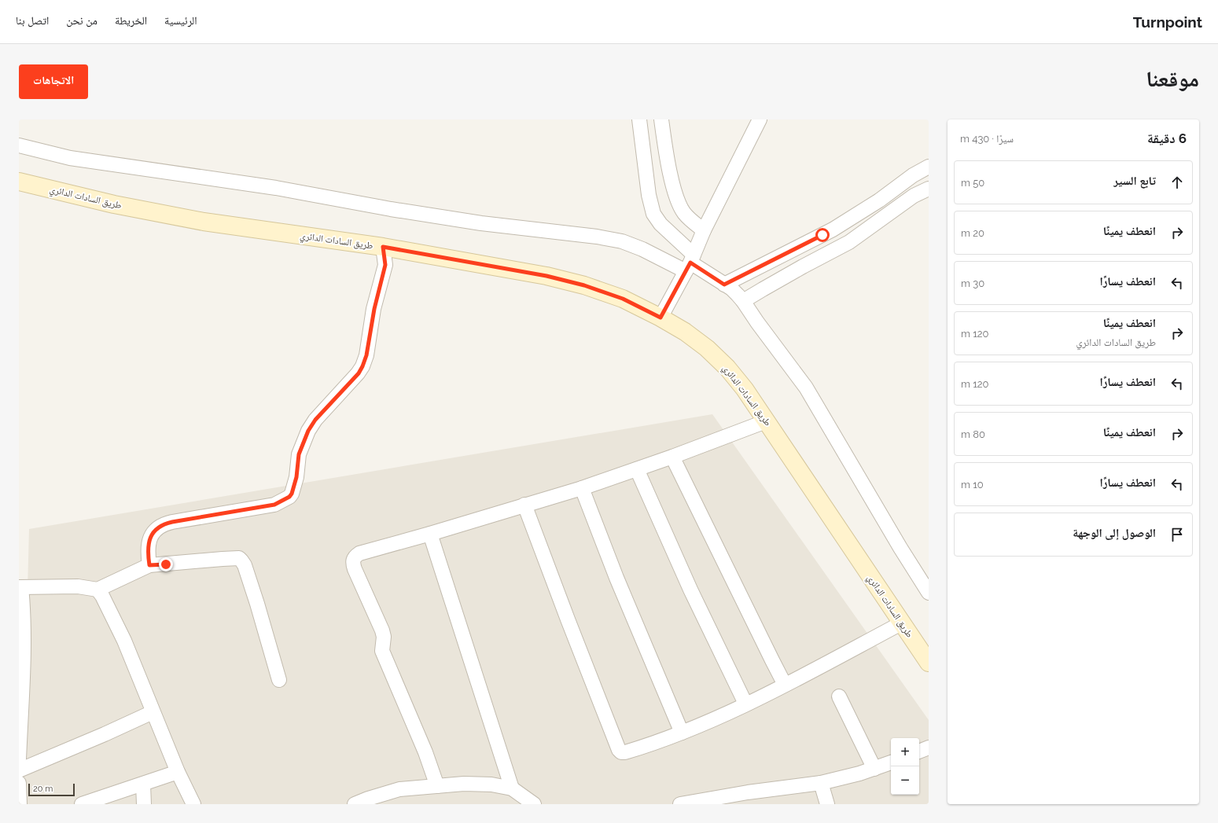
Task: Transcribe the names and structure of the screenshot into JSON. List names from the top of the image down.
{
  "streets": {
    "main road": ["طريق السادات الدائري"]
  },
  "scale_bar": "20 m",
  "page": {
    "header": "Turnpoint",
    "nav": [
      "الرئيسية",
      "الخريطة",
      "من نحن",
      "اتصل بنا"
    ],
    "title": "موقعنا",
    "buttons": "الاتجاهات",
    "heading": ["6 دقيقة", "سيرًا · 430 m"],
    "list": [
      ["تابع السير", "50 m"],
      ["انعطف يمينًا", "20 m"],
      ["انعطف يسارًا", "30 m"],
      ["انعطف يمينًا", "طريق السادات الدائري", "120 m"],
      ["انعطف يسارًا", "120 m"],
      ["انعطف يمينًا", "80 m"],
      ["انعطف يسارًا", "10 m"],
      "الوصول إلى الوجهة"
    ],
    "map_buttons": ["+", "−"],
    "scale": "20 m"
  }
}
